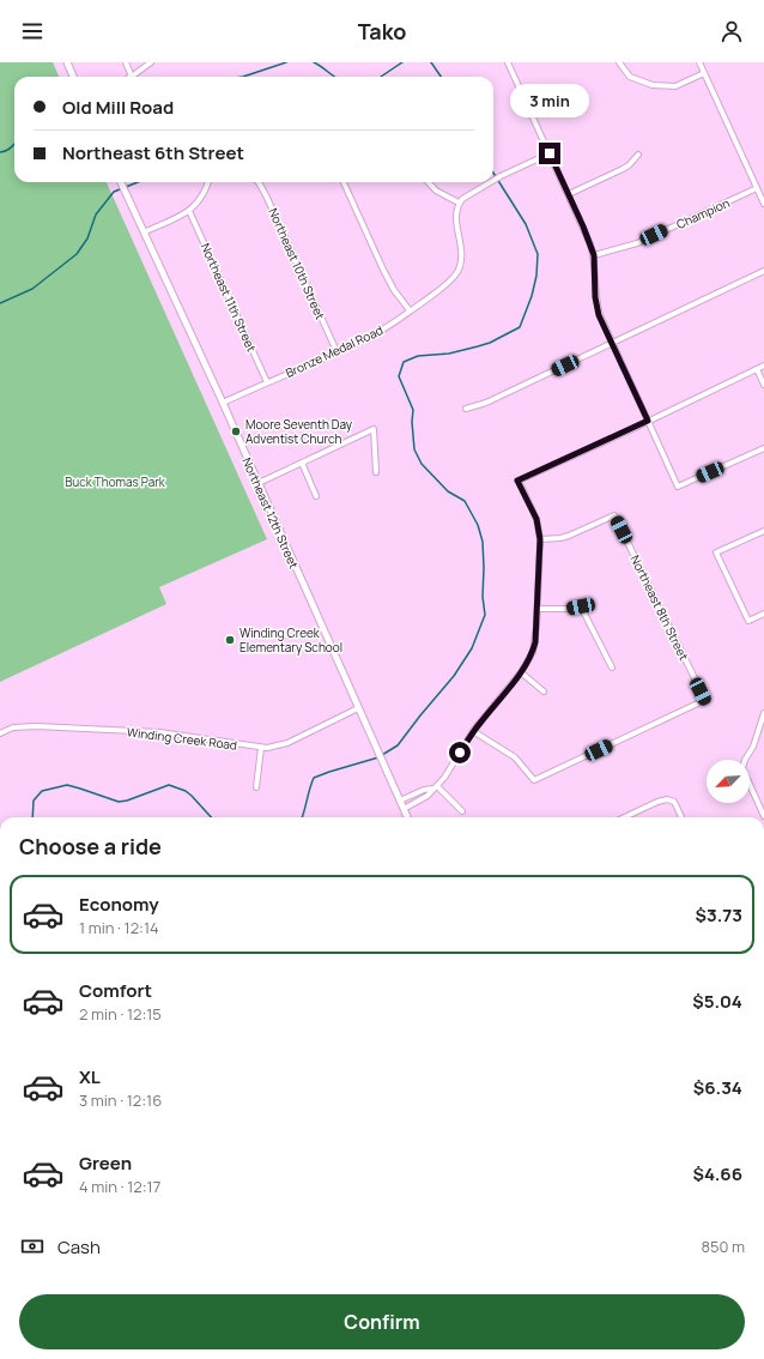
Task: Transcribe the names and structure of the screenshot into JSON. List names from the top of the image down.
{
  "streets": {
    "street": [
      "Champion",
      "Northeast 10th Street",
      "Northeast 11th Street",
      "Bronze Medal Road",
      "Northeast 12th Street",
      "Northeast 8th Street",
      "Winding Creek Road"
    ]
  },
  "crossings": [
    ["Northeast 10th Street", "Bronze Medal Road"],
    ["Northeast 11th Street", "Bronze Medal Road"],
    ["Bronze Medal Road", "Northeast 12th Street"],
    ["Northeast 12th Street", "Winding Creek Road"]
  ],
  "parks": ["Buck Thomas Park"],
  "places": ["Moore Seventh Day Adventist Church", "Winding Creek Elementary School"],
  "north": "bottom left",
  "page": {
    "header": "Tako",
    "banner": ["Old Mill Road", "Northeast 6th Street"],
    "bubble": "3 min",
    "heading": "Choose a ride",
    "list": [
      {
        "name": "Economy",
        "note": "1 min · 12:14",
        "value": "$3.73"
      },
      {
        "name": "Comfort",
        "note": "2 min · 12:15",
        "value": "$5.04"
      },
      {
        "name": "XL",
        "note": "3 min · 12:16",
        "value": "$6.34"
      },
      {
        "name": "Green",
        "note": "4 min · 12:17",
        "value": "$4.66"
      }
    ],
    "pay": ["Cash", "850 m"],
    "buttons": "Confirm"
  }
}
